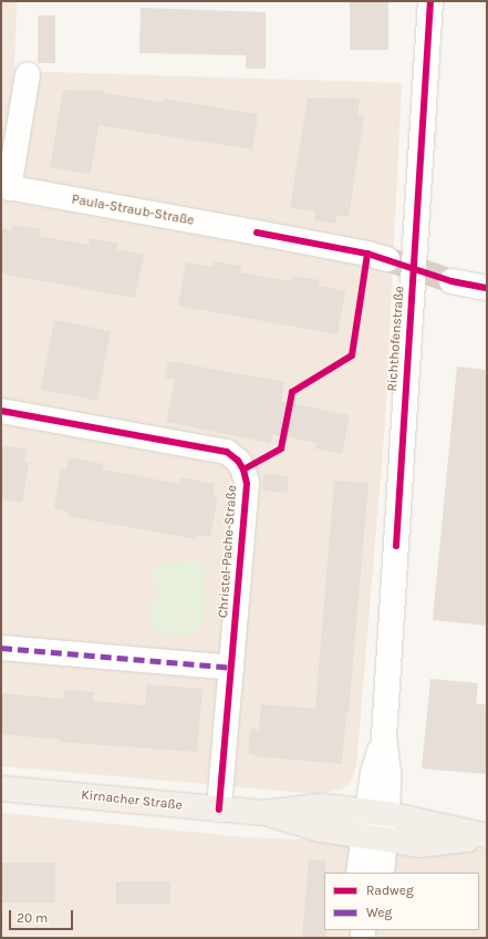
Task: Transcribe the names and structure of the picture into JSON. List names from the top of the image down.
{
  "streets": {
    "main road": ["Kirnacher Straße"],
    "street": ["Paula-Straub-Straße", "Richthofenstraße", "Christel-Pache-Straße"]
  },
  "crossings": [
    ["Richthofenstraße", "Kirnacher Straße"],
    ["Christel-Pache-Straße", "Kirnacher Straße"]
  ],
  "legend": ["Radweg", "Weg"],
  "scale_bar": "20 m"
}
